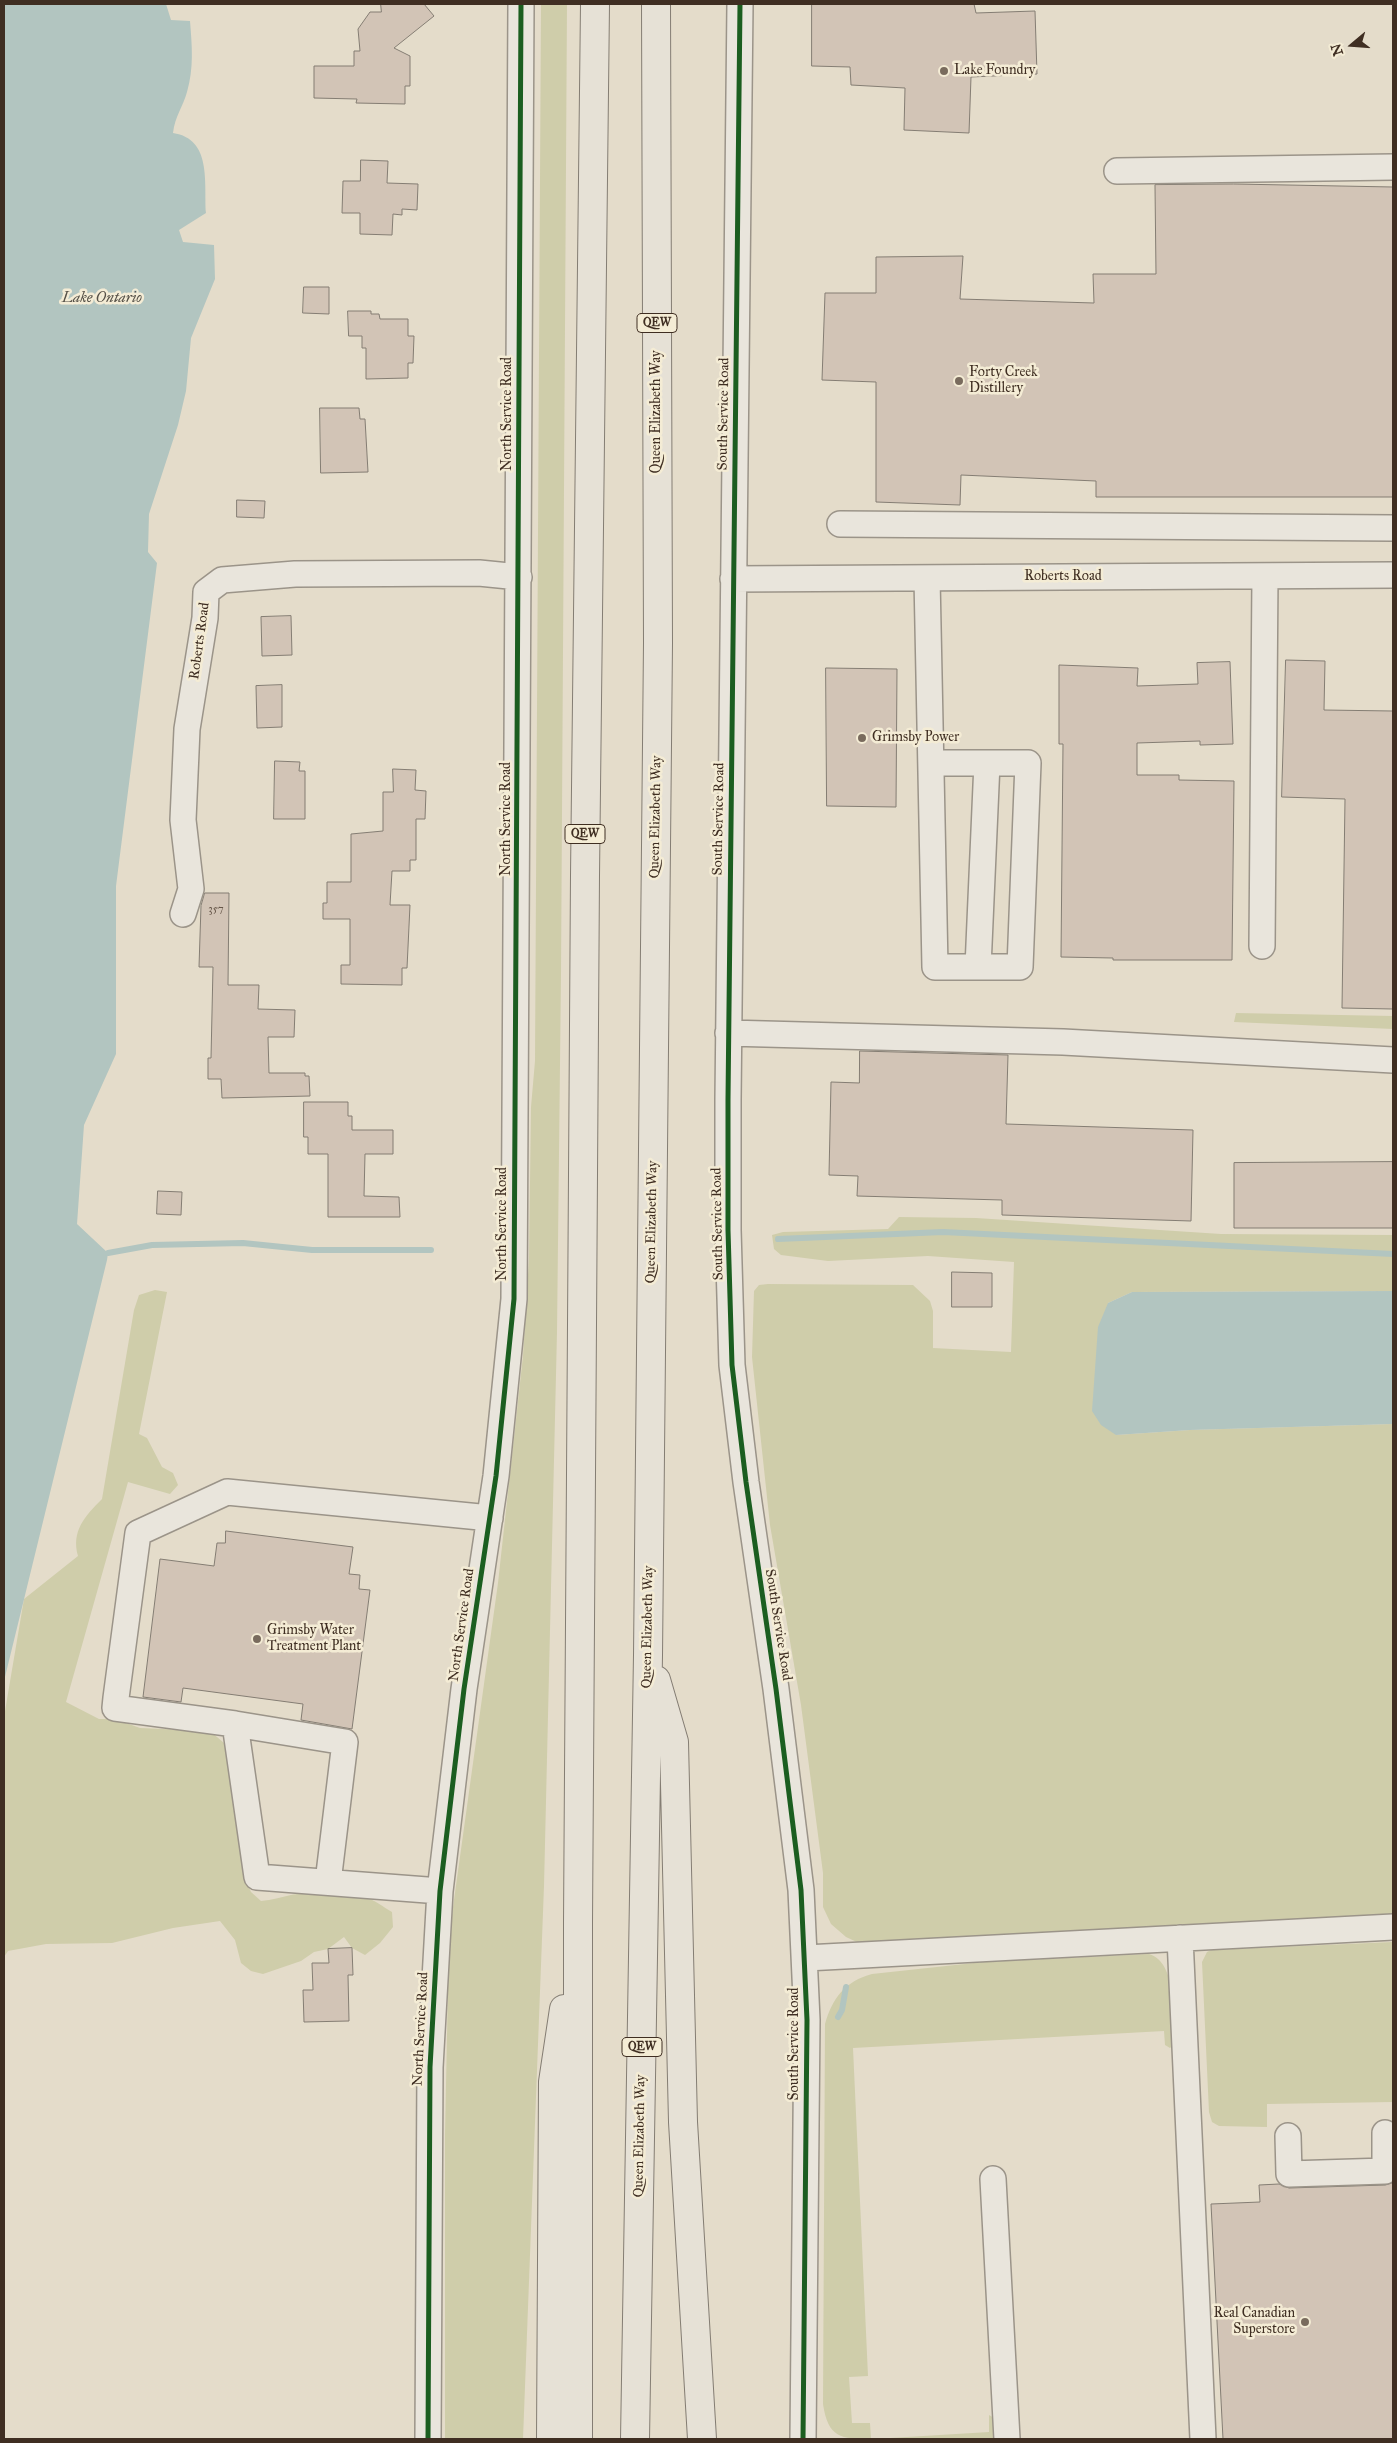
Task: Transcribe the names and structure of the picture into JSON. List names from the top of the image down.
{
  "streets": {
    "highway": ["QEW", "Queen Elizabeth Way"],
    "street": ["North Service Road", "South Service Road", "Roberts Road"]
  },
  "crossings": [
    ["North Service Road", "Roberts Road"],
    ["South Service Road", "Roberts Road"]
  ],
  "water": ["Lake Ontario"],
  "places": [
    "Lake Foundry",
    "Forty Creek Distillery",
    "Grimsby Power",
    "Grimsby Water Treatment Plant",
    "Real Canadian Superstore"
  ],
  "house_numbers": ["357"],
  "north": "left"
}
